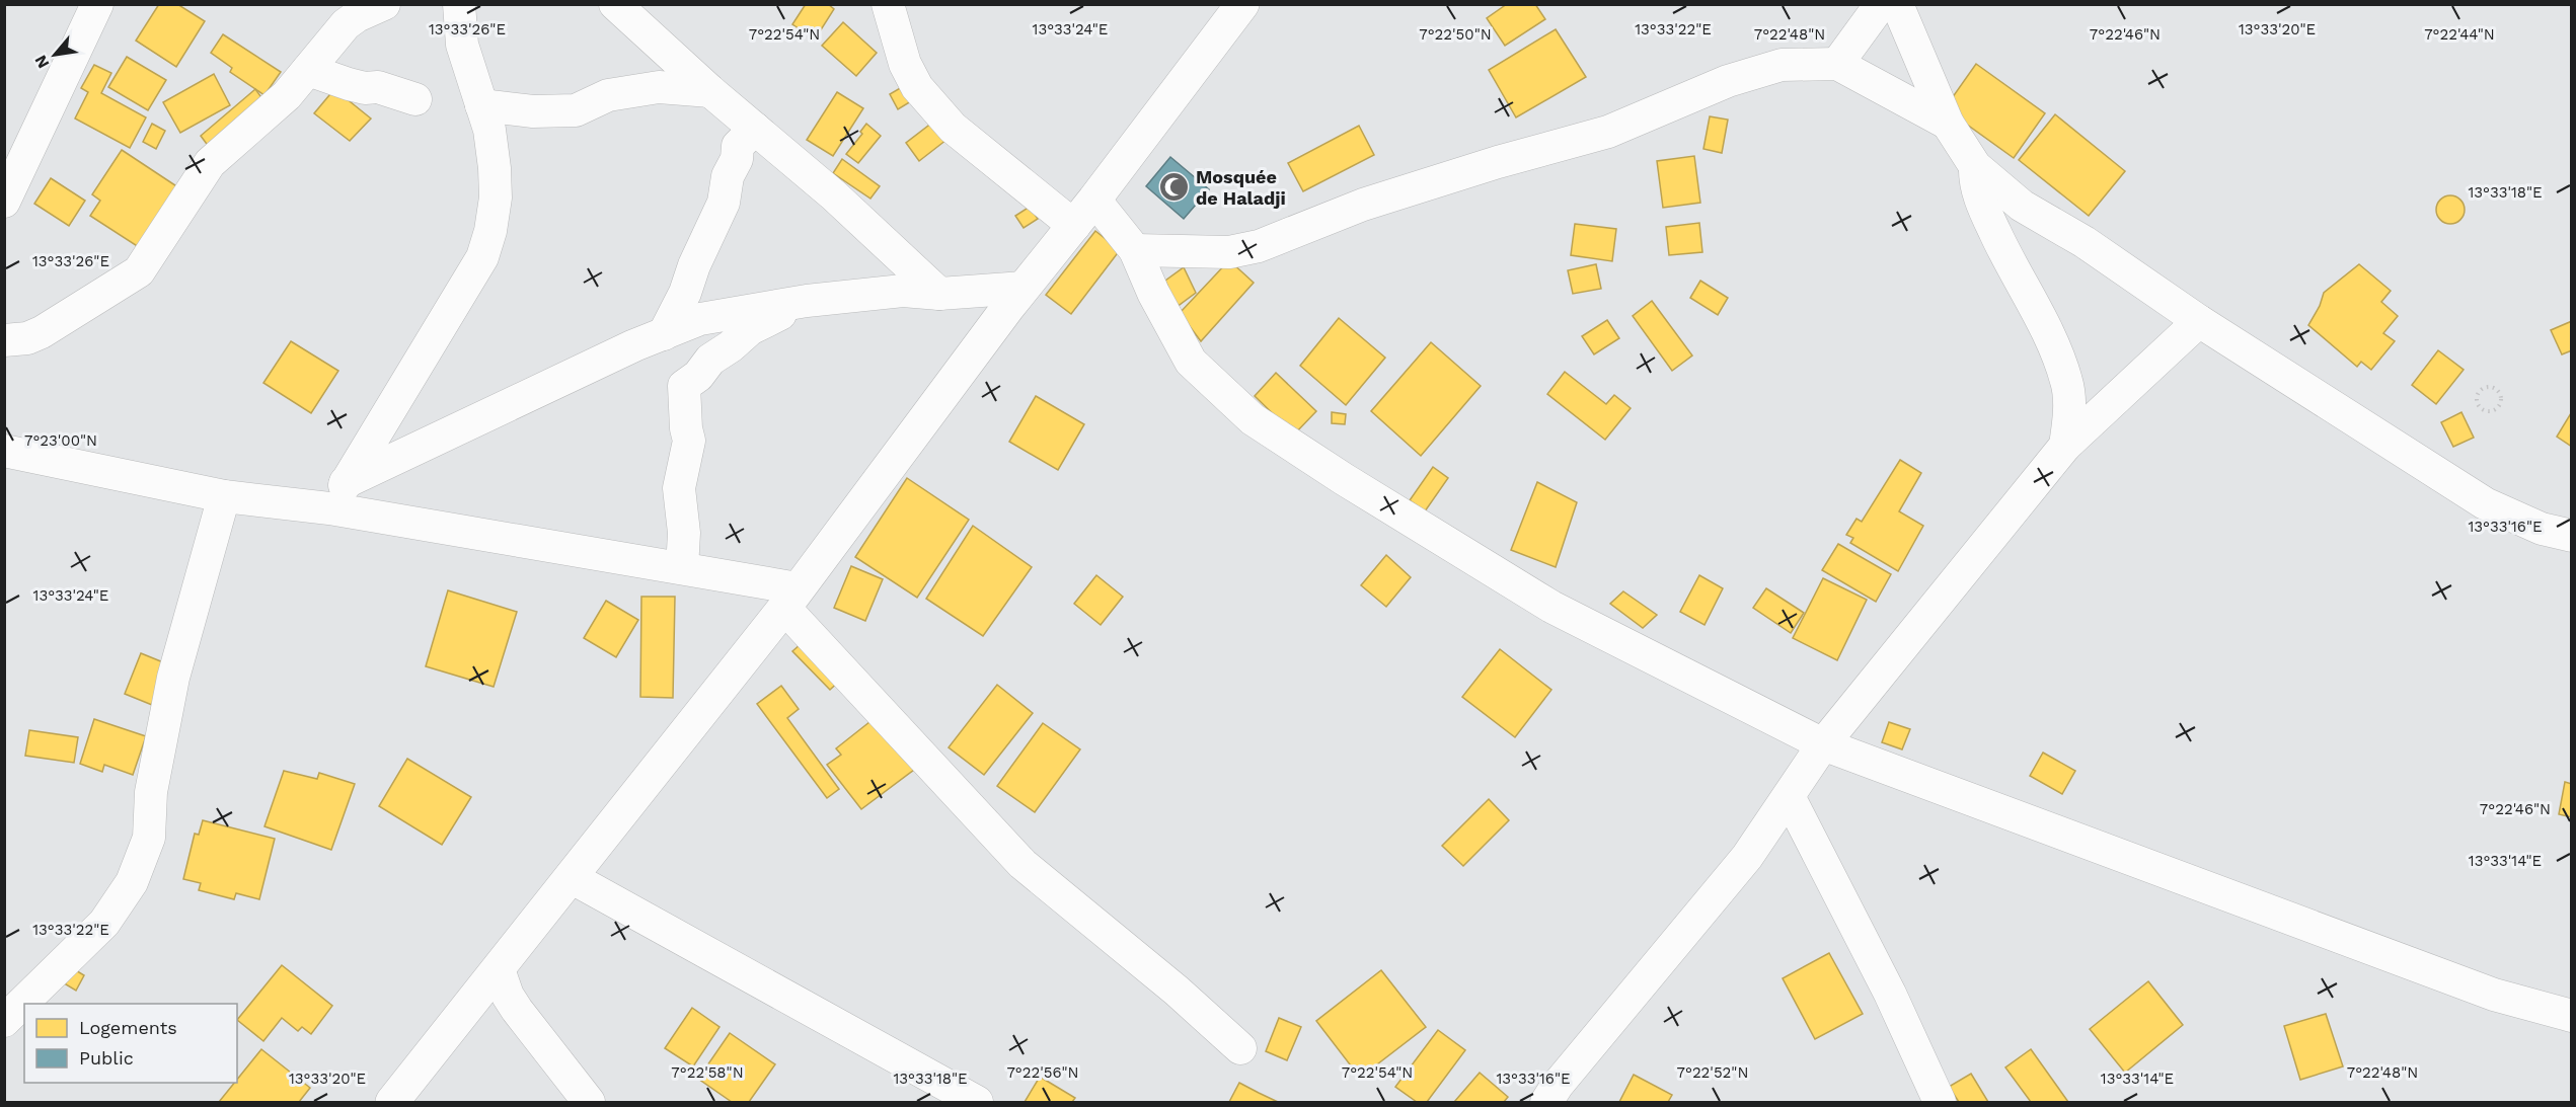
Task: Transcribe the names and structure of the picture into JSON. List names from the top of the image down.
{
  "places": {
    "mosque": ["Mosquée de Haladji"]
  },
  "legend": ["Logements", "Public"],
  "north": "bottom left",
  "coordinates": [
    "13°33'26\"E",
    "13°33'24\"E",
    "13°33'22\"E",
    "13°33'20\"E",
    "7°22'54\"N",
    "7°22'50\"N",
    "7°22'48\"N",
    "7°22'46\"N",
    "7°22'44\"N",
    "13°33'18\"E",
    "7°23'00\"N",
    "13°33'16\"E",
    "13°33'14\"E",
    "7°22'58\"N",
    "7°22'56\"N",
    "7°22'52\"N"
  ]
}
